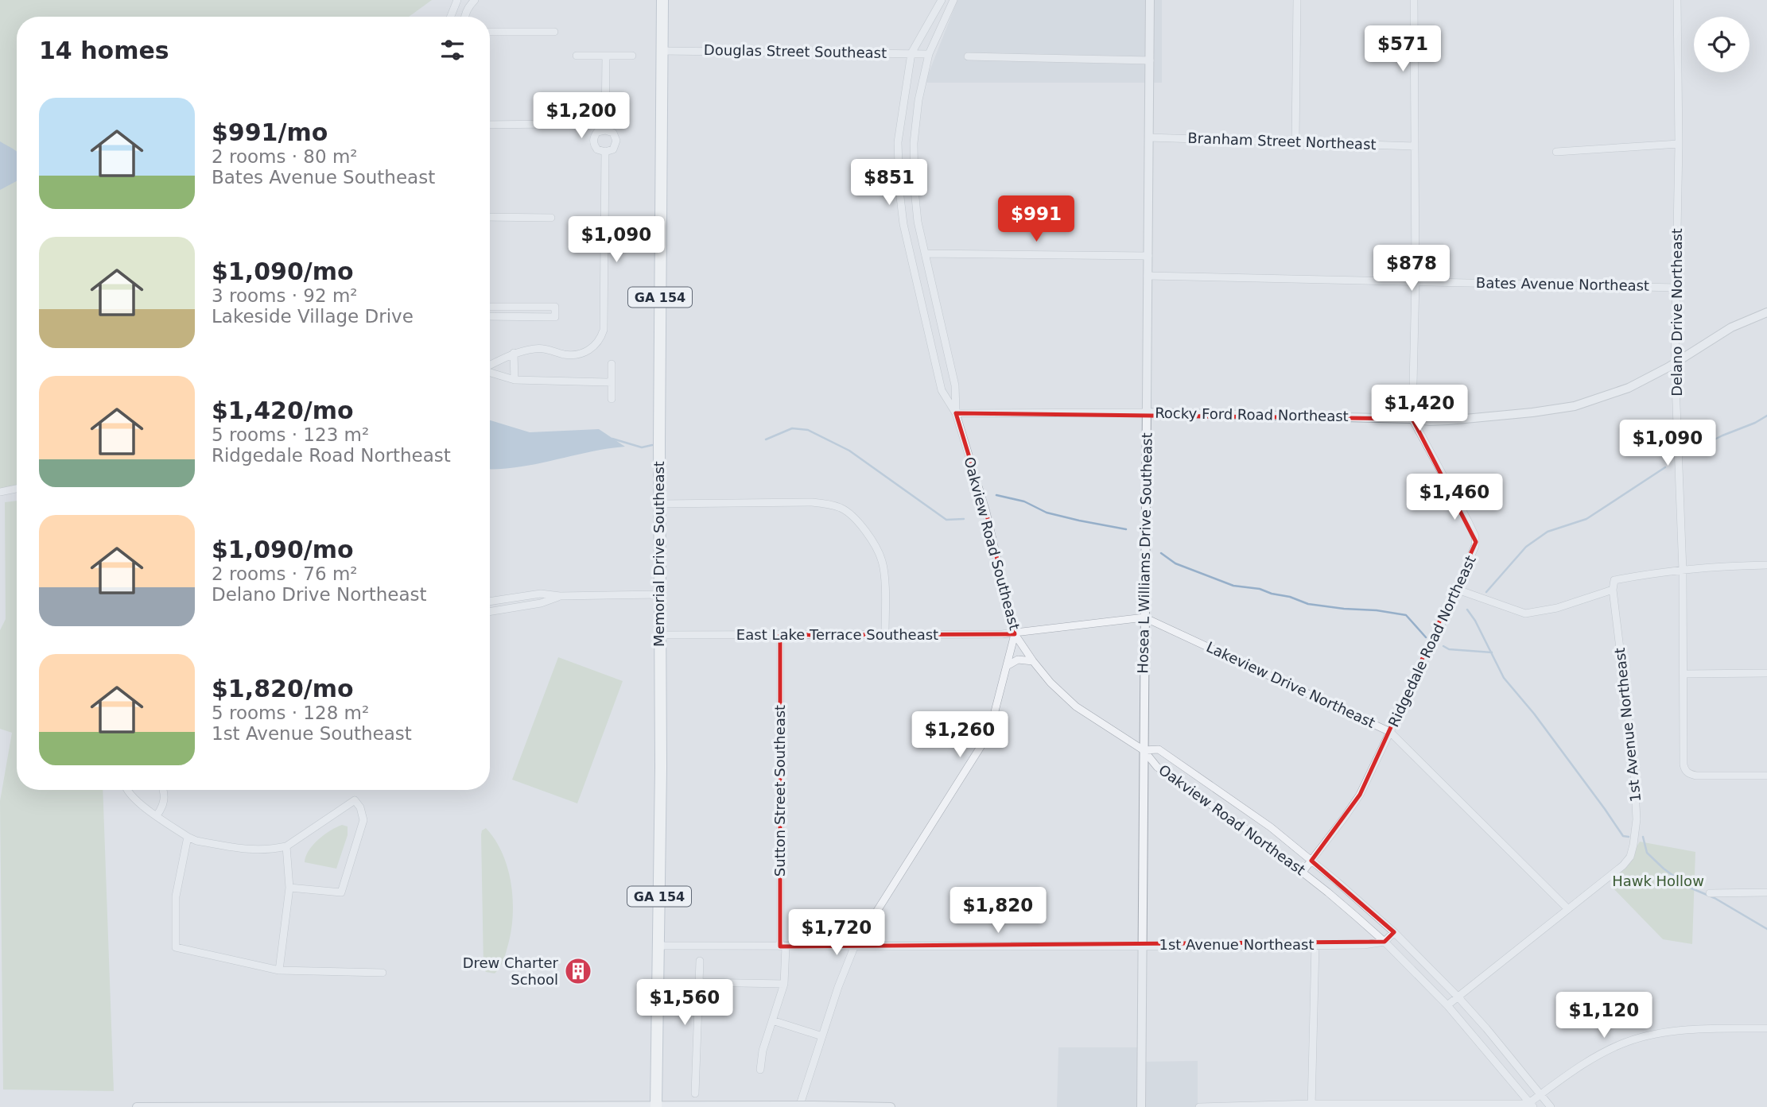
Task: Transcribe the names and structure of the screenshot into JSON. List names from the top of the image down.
{
  "streets": {
    "main road": ["GA 154", "Memorial Drive Southeast"],
    "street": [
      "Douglas Street Southeast",
      "Branham Street Northeast",
      "Bates Avenue Northeast",
      "Delano Drive Northeast",
      "Rocky Ford Road Northeast",
      "Oakview Road Southeast",
      "Hosea L Williams Drive Southeast",
      "East Lake Terrace Southeast",
      "Ridgedale Road Northeast",
      "Lakeview Drive Northeast",
      "1st Avenue Northeast",
      "Sutton Street Southeast",
      "Oakview Road Northeast"
    ]
  },
  "crossings": [
    ["Douglas Street Southeast", "Oakview Road Southeast"],
    ["Douglas Street Southeast", "Memorial Drive Southeast"],
    ["Branham Street Northeast", "Hosea L Williams Drive Southeast"],
    ["Branham Street Northeast", "Ridgedale Road Northeast"],
    ["Bates Avenue Northeast", "Delano Drive Northeast"],
    ["Bates Avenue Northeast", "Hosea L Williams Drive Southeast"],
    ["Bates Avenue Northeast", "Ridgedale Road Northeast"],
    ["Delano Drive Northeast", "Rocky Ford Road Northeast"],
    ["Rocky Ford Road Northeast", "Hosea L Williams Drive Southeast"],
    ["Rocky Ford Road Northeast", "Ridgedale Road Northeast"],
    ["Oakview Road Southeast", "Hosea L Williams Drive Southeast"],
    ["Oakview Road Southeast", "East Lake Terrace Southeast"],
    ["Oakview Road Southeast", "Oakview Road Northeast"],
    ["Hosea L Williams Drive Southeast", "East Lake Terrace Southeast"],
    ["Hosea L Williams Drive Southeast", "Lakeview Drive Northeast"],
    ["Hosea L Williams Drive Southeast", "1st Avenue Northeast"],
    ["Hosea L Williams Drive Southeast", "Oakview Road Northeast"],
    ["Memorial Drive Southeast", "East Lake Terrace Southeast"],
    ["Memorial Drive Southeast", "1st Avenue Northeast"],
    ["East Lake Terrace Southeast", "Lakeview Drive Northeast"],
    ["East Lake Terrace Southeast", "Sutton Street Southeast"],
    ["Ridgedale Road Northeast", "Lakeview Drive Northeast"],
    ["Ridgedale Road Northeast", "Oakview Road Northeast"],
    ["Lakeview Drive Northeast", "1st Avenue Northeast"],
    ["1st Avenue Northeast", "Sutton Street Southeast"],
    ["1st Avenue Northeast", "Oakview Road Northeast"]
  ],
  "parks": ["Hawk Hollow"],
  "places": {
    "building": ["Drew Charter School"]
  },
  "page": {
    "heading": "14 homes",
    "price": [
      "$571",
      "$1,200",
      "$851",
      "$991",
      "$1,090",
      "$878",
      "$1,420",
      "$1,090",
      "$1,460",
      "$1,260",
      "$1,820",
      "$1,720",
      "$1,560",
      "$1,120"
    ],
    "list": [
      {
        "name": "$991/mo",
        "note": "2 rooms · 80 m² · Bates Avenue Southeast"
      },
      {
        "name": "$1,090/mo",
        "note": "3 rooms · 92 m² · Lakeside Village Drive"
      },
      {
        "name": "$1,420/mo",
        "note": "5 rooms · 123 m² · Ridgedale Road Northeast"
      },
      {
        "name": "$1,090/mo",
        "note": "2 rooms · 76 m² · Delano Drive Northeast"
      },
      {
        "name": "$1,820/mo",
        "note": "5 rooms · 128 m² · 1st Avenue Southeast"
      }
    ]
  }
}
